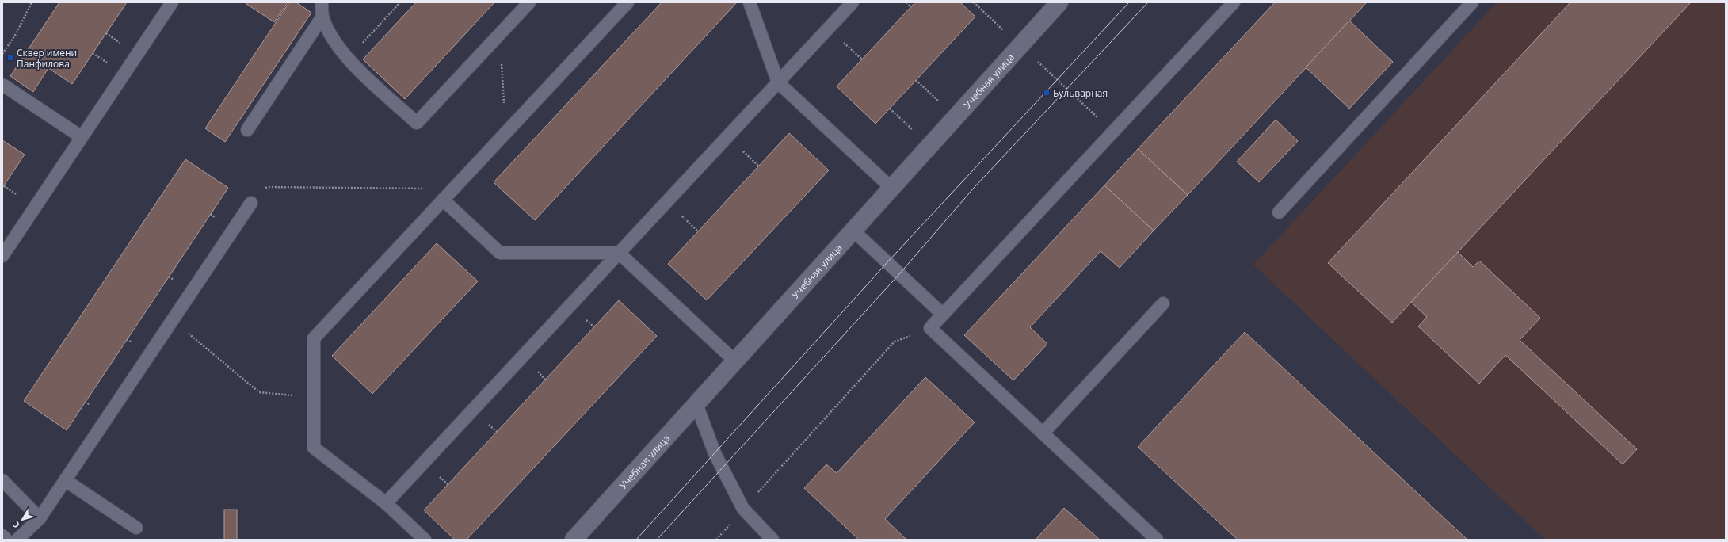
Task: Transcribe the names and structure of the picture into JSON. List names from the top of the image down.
{
  "streets": {
    "street": ["Учебная улица"]
  },
  "places": {
    "transit": ["Сквер имени Панфилова", "Бульварная"]
  },
  "north": "bottom left"
}
